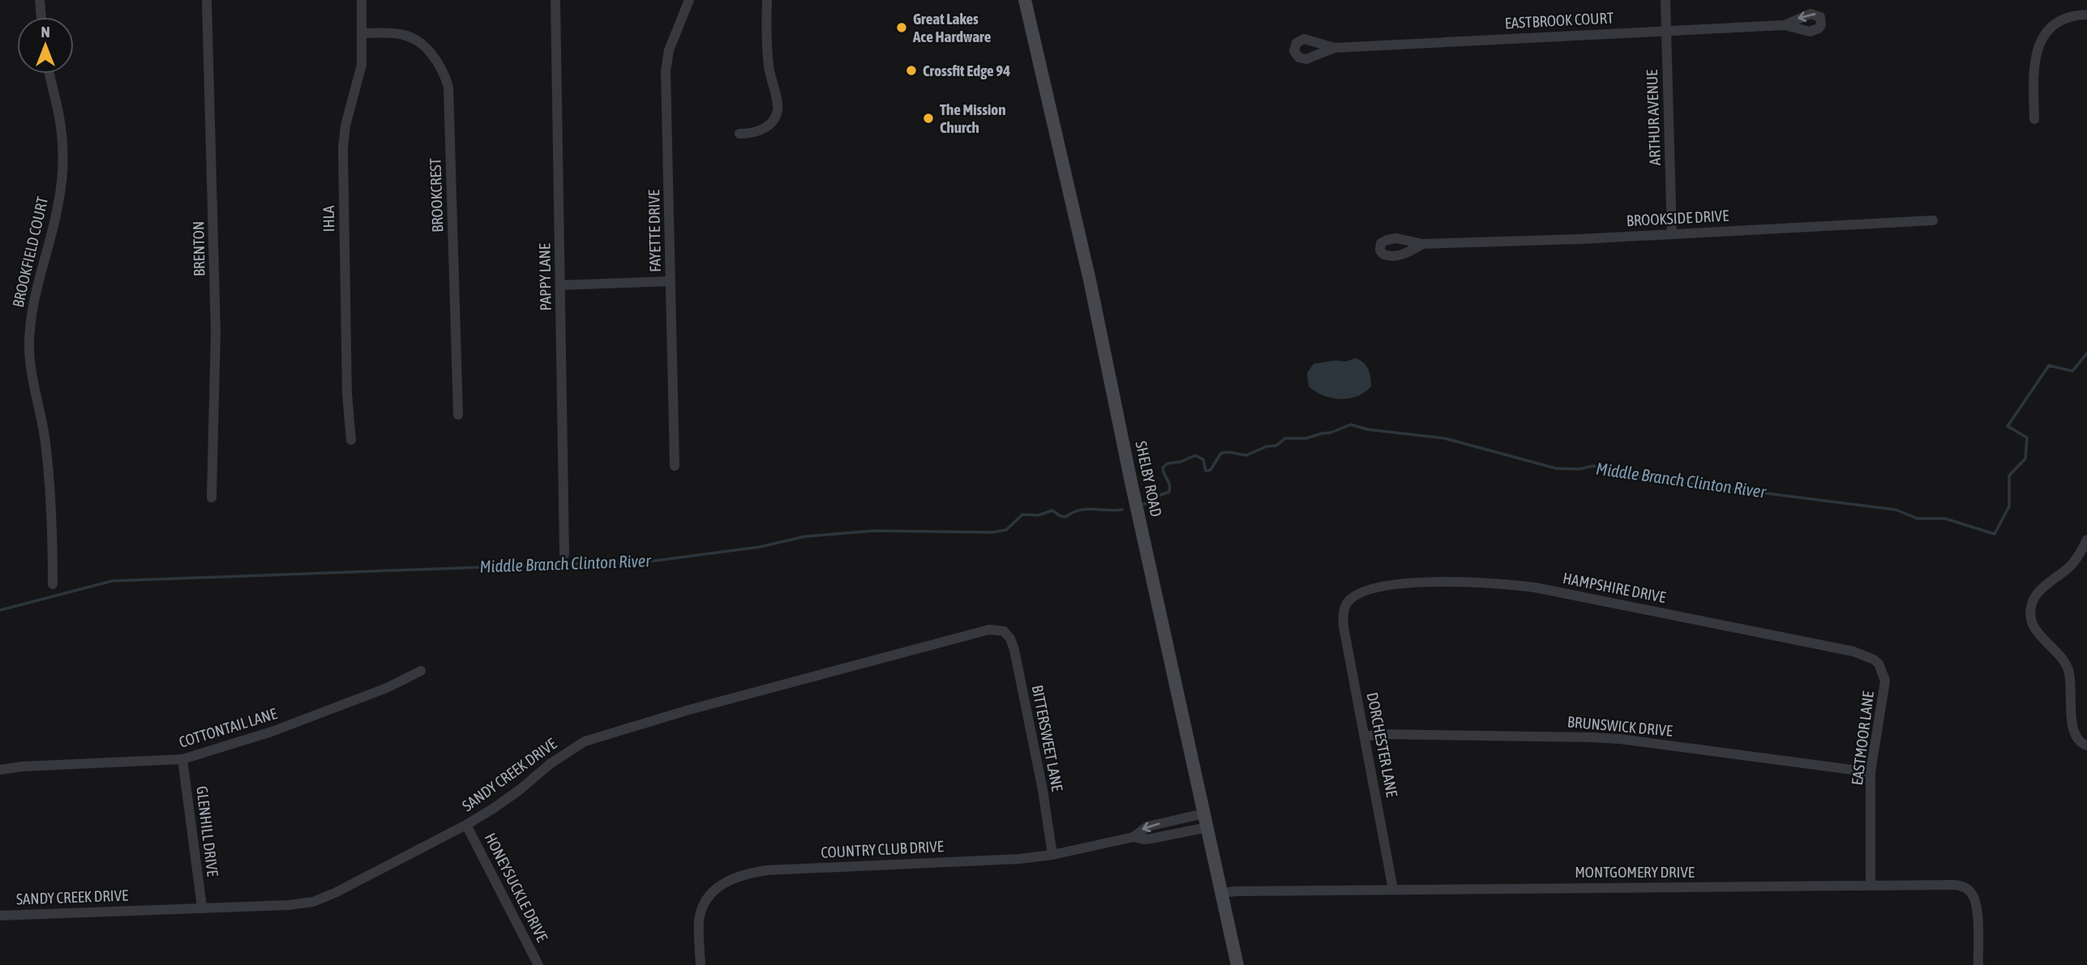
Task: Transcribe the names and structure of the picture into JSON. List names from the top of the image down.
{
  "streets": {
    "street": [
      "EASTBROOK COURT",
      "ARTHUR AVENUE",
      "BROOKCREST",
      "BROOKSIDE DRIVE",
      "IHLA",
      "FAYETTE DRIVE",
      "BRENTON",
      "BROOKFIELD COURT",
      "PAPPY LANE",
      "SHELBY ROAD",
      "HAMPSHIRE DRIVE",
      "BRUNSWICK DRIVE",
      "COTTONTAIL LANE",
      "BITTERSWEET LANE",
      "EASTMOOR LANE",
      "DORCHESTER LANE",
      "SANDY CREEK DRIVE",
      "GLENHILL DRIVE",
      "COUNTRY CLUB DRIVE",
      "MONTGOMERY DRIVE",
      "HONEYSUCKLE DRIVE"
    ]
  },
  "crossings": [
    ["EASTBROOK COURT", "ARTHUR AVENUE"],
    ["ARTHUR AVENUE", "BROOKSIDE DRIVE"],
    ["BROOKCREST", "IHLA"],
    ["SHELBY ROAD", "COUNTRY CLUB DRIVE"],
    ["SHELBY ROAD", "MONTGOMERY DRIVE"],
    ["HAMPSHIRE DRIVE", "EASTMOOR LANE"],
    ["HAMPSHIRE DRIVE", "DORCHESTER LANE"],
    ["BRUNSWICK DRIVE", "EASTMOOR LANE"],
    ["BRUNSWICK DRIVE", "DORCHESTER LANE"],
    ["COTTONTAIL LANE", "GLENHILL DRIVE"],
    ["BITTERSWEET LANE", "SANDY CREEK DRIVE"],
    ["BITTERSWEET LANE", "COUNTRY CLUB DRIVE"],
    ["EASTMOOR LANE", "MONTGOMERY DRIVE"],
    ["DORCHESTER LANE", "MONTGOMERY DRIVE"],
    ["SANDY CREEK DRIVE", "GLENHILL DRIVE"],
    ["SANDY CREEK DRIVE", "HONEYSUCKLE DRIVE"]
  ],
  "water": ["Middle Branch Clinton River"],
  "places": ["Great Lakes Ace Hardware", "Crossfit Edge 94", "The Mission Church"],
  "north": "top"
}
